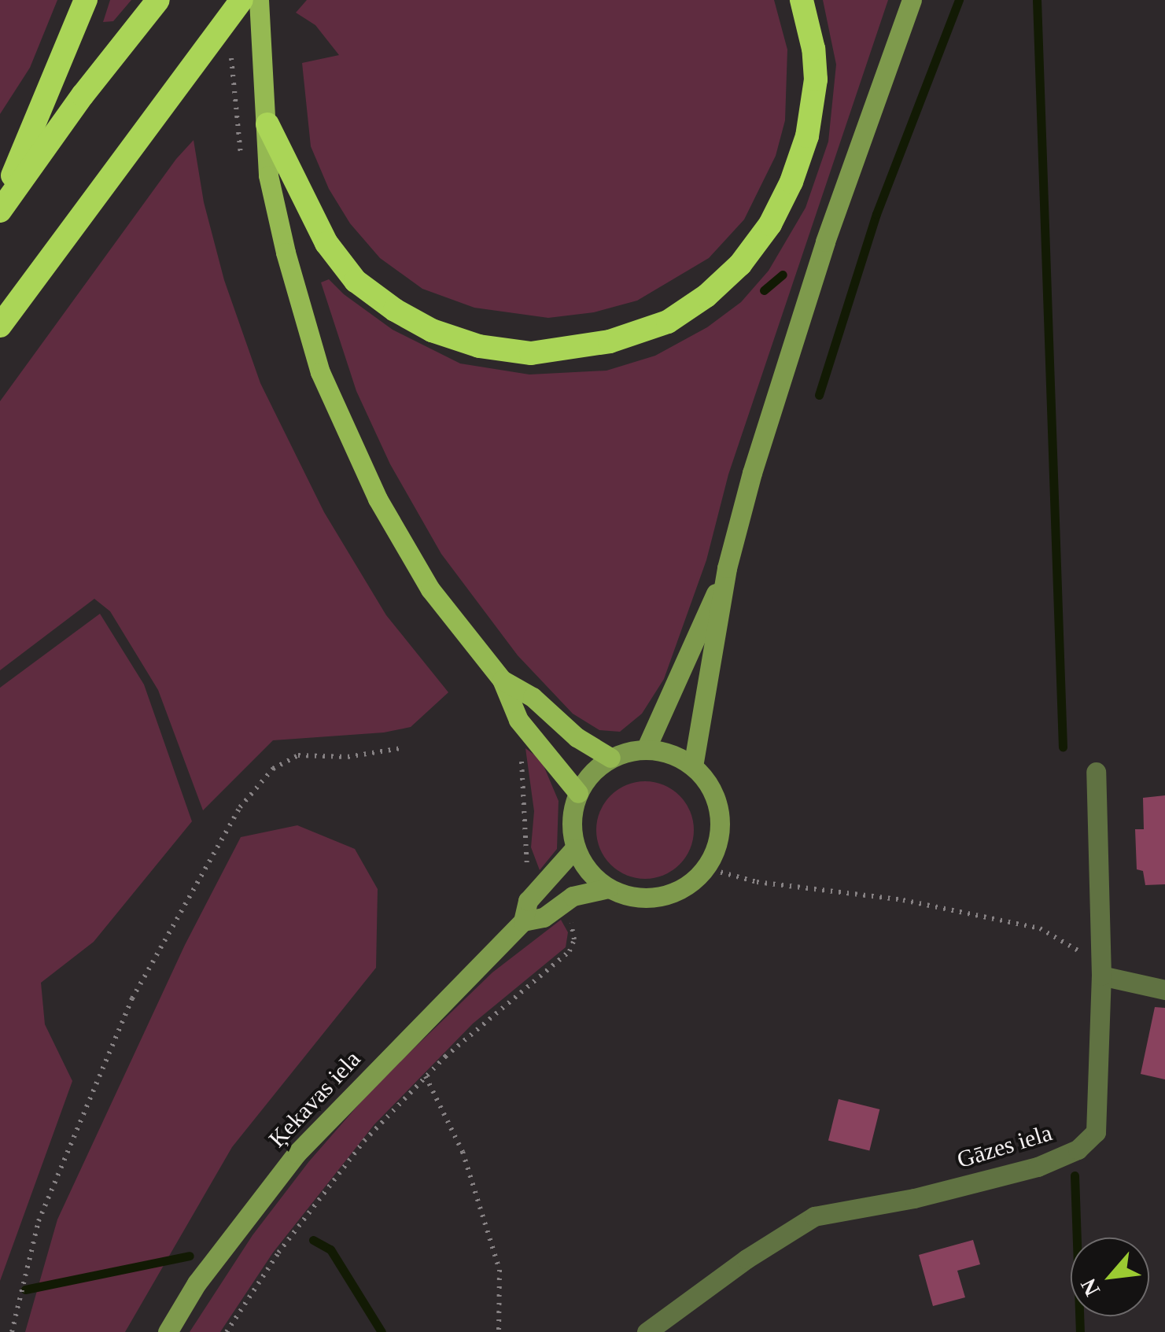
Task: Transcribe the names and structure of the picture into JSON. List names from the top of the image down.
{
  "streets": {
    "main road": ["Ķekavas iela"],
    "street": ["Gāzes iela"]
  },
  "north": "bottom left"
}
